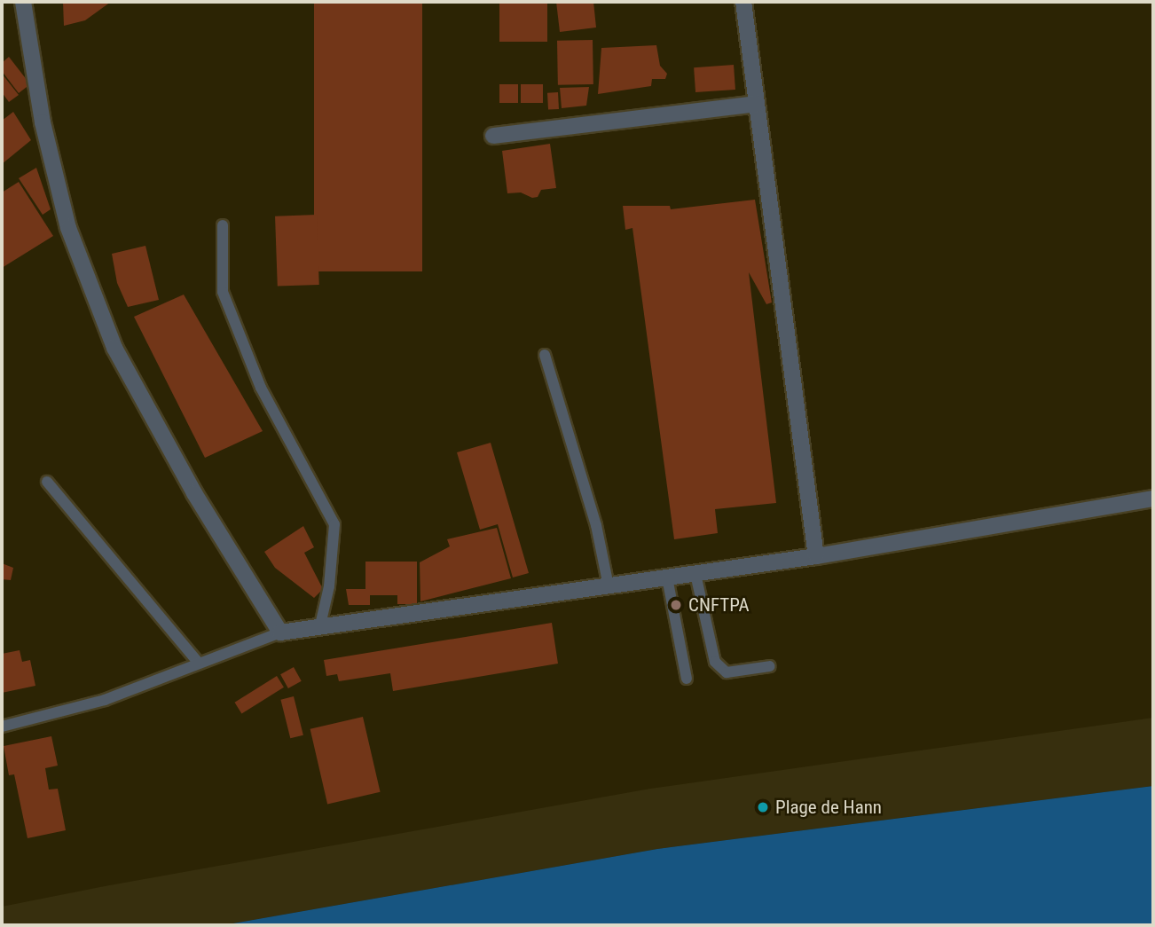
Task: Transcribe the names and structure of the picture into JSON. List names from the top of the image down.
{
  "places": ["CNFTPA", "Plage de Hann"]
}
